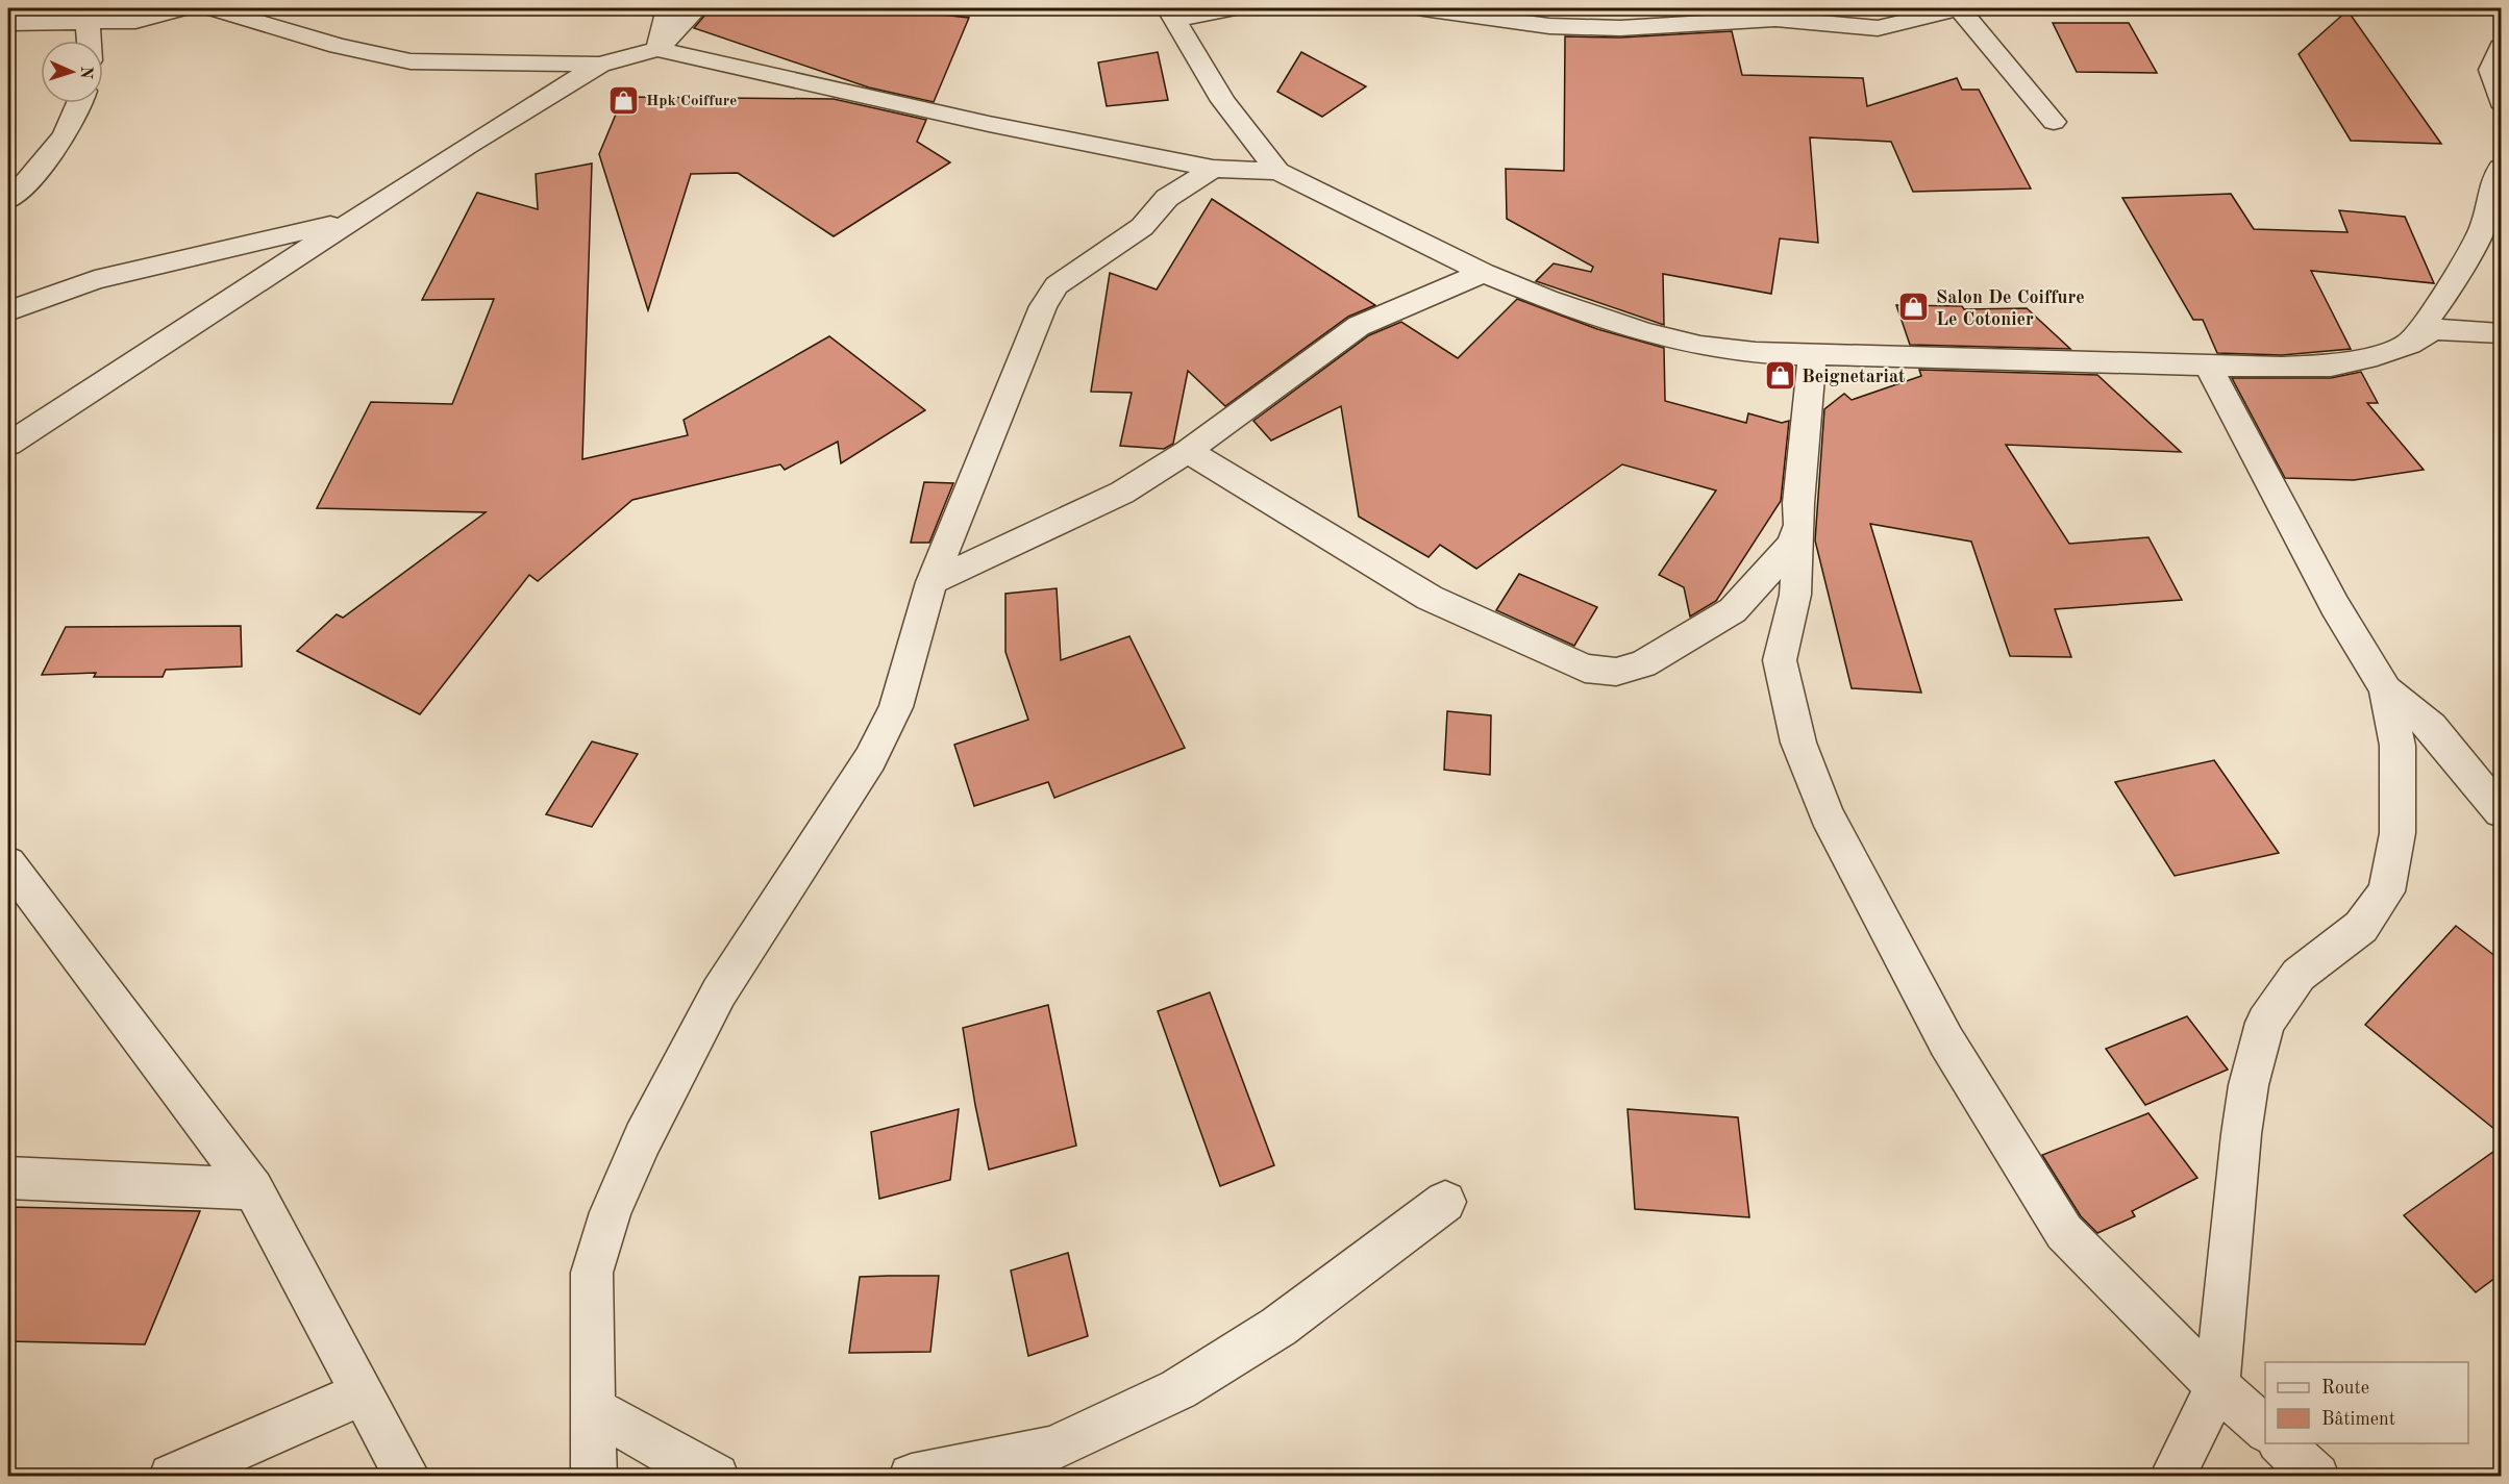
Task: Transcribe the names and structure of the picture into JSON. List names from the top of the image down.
{
  "places": {
    "shop": ["Hpk Coiffure", "Salon De Coiffure Le Cotonier", "Beignetariat"]
  },
  "legend": ["Route", "Bâtiment"],
  "north": "right"
}
